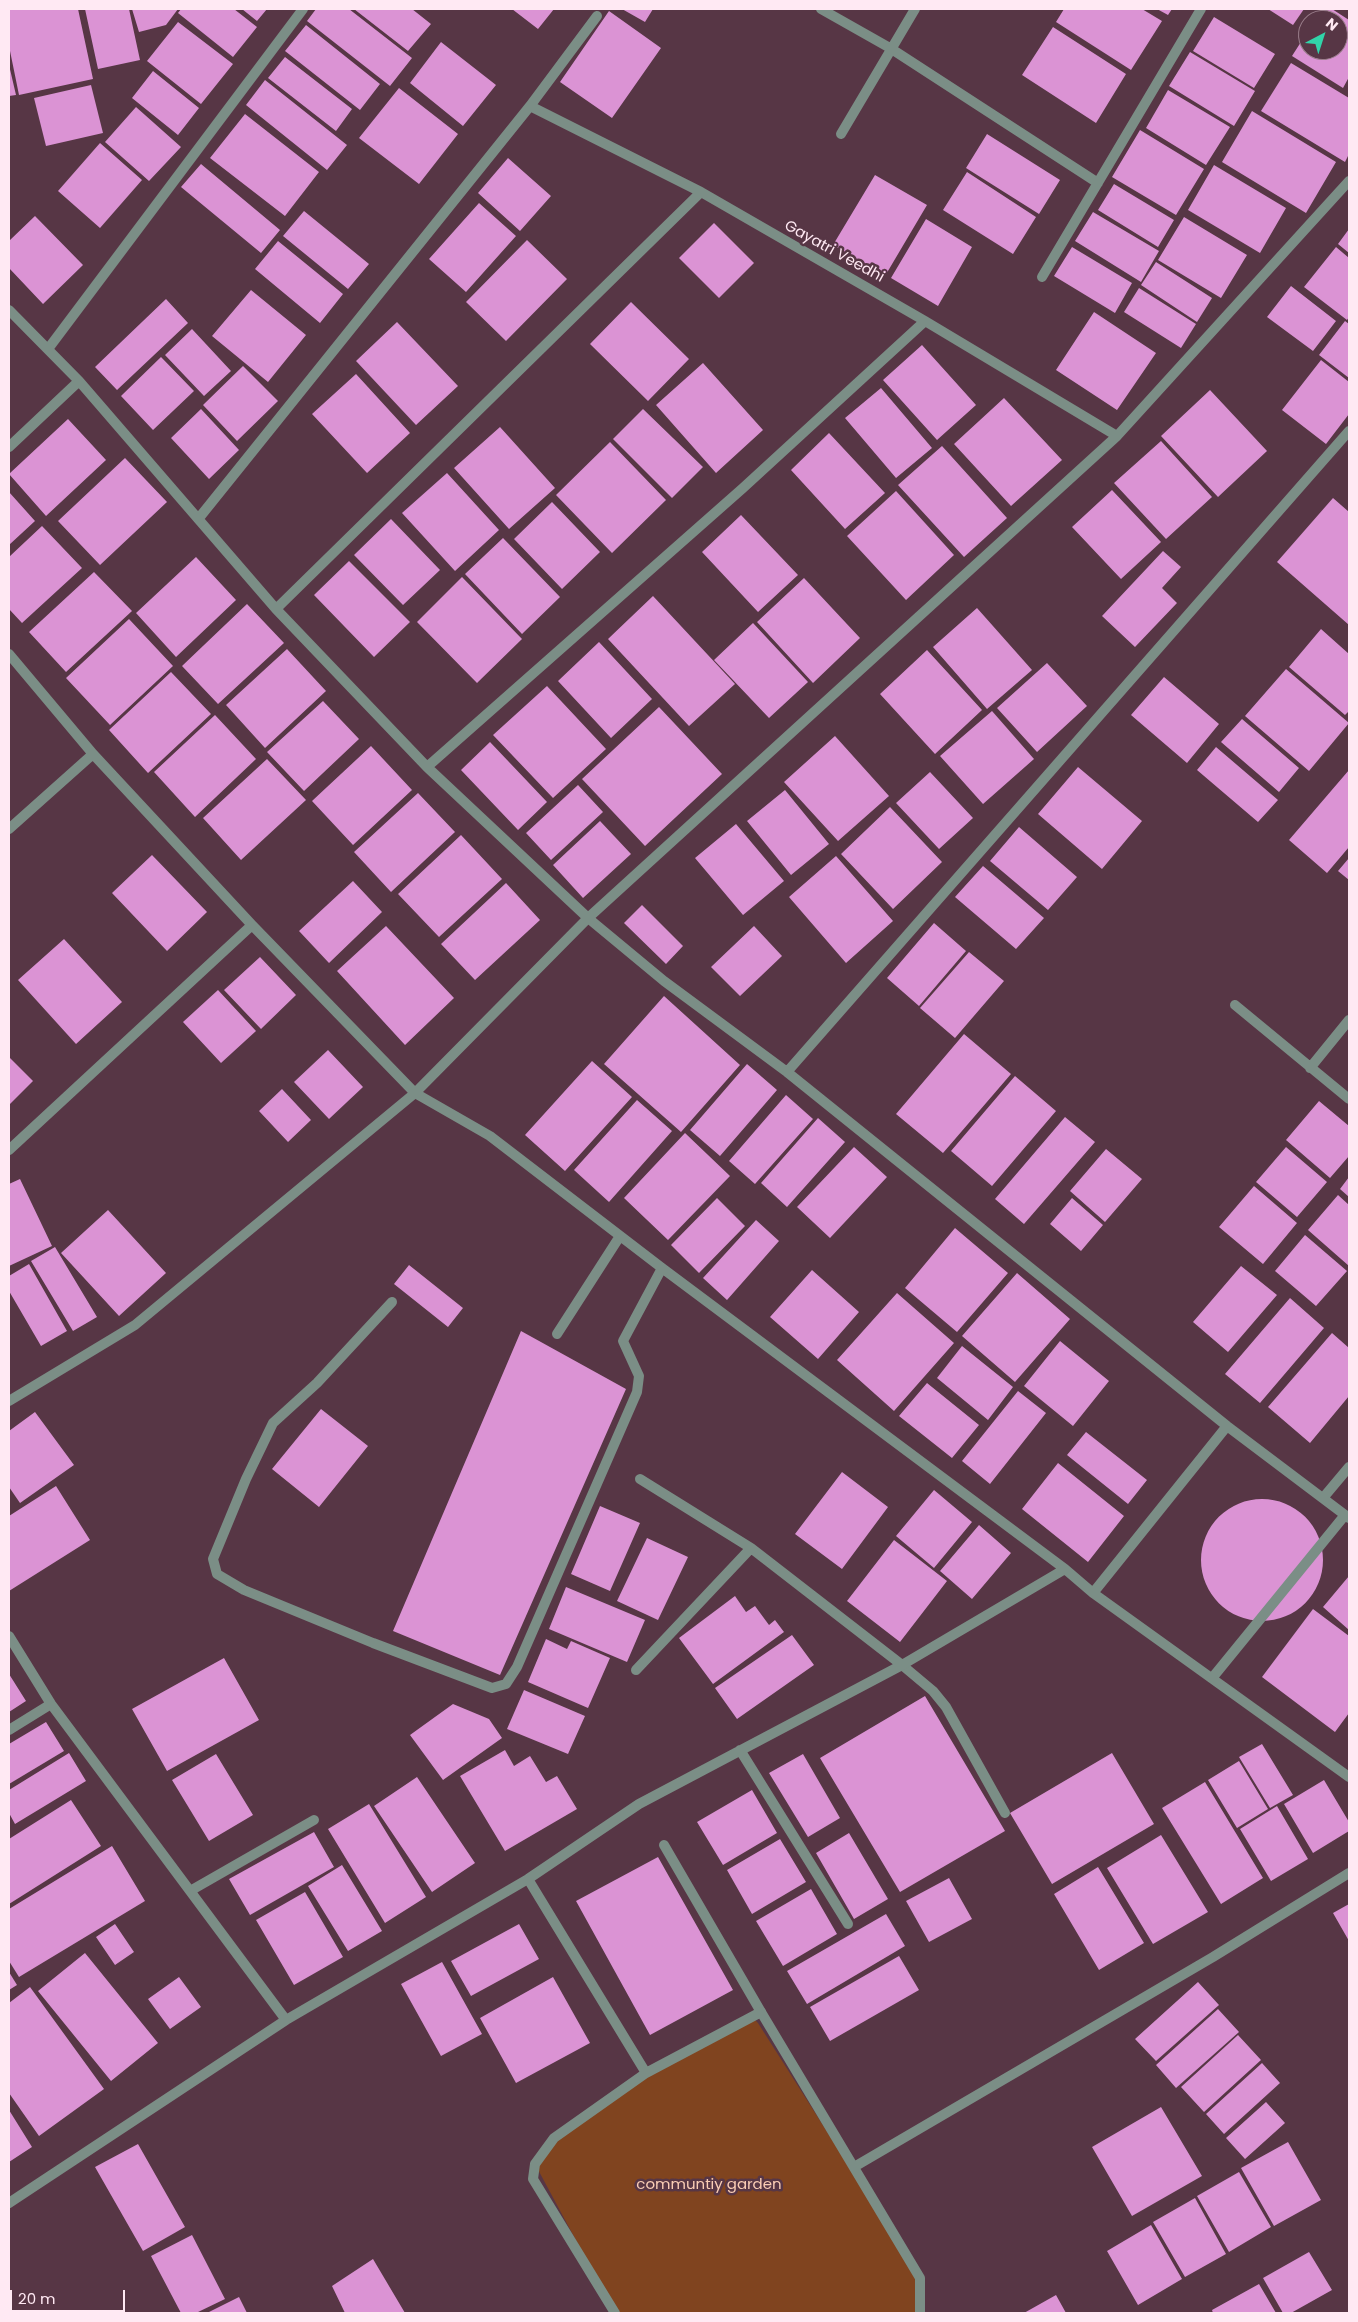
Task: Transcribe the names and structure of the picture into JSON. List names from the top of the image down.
{
  "streets": {
    "street": ["Gayatri Veedhi"]
  },
  "parks": ["communtiy garden"],
  "scale_bar": "20 m",
  "north": "top right"
}
